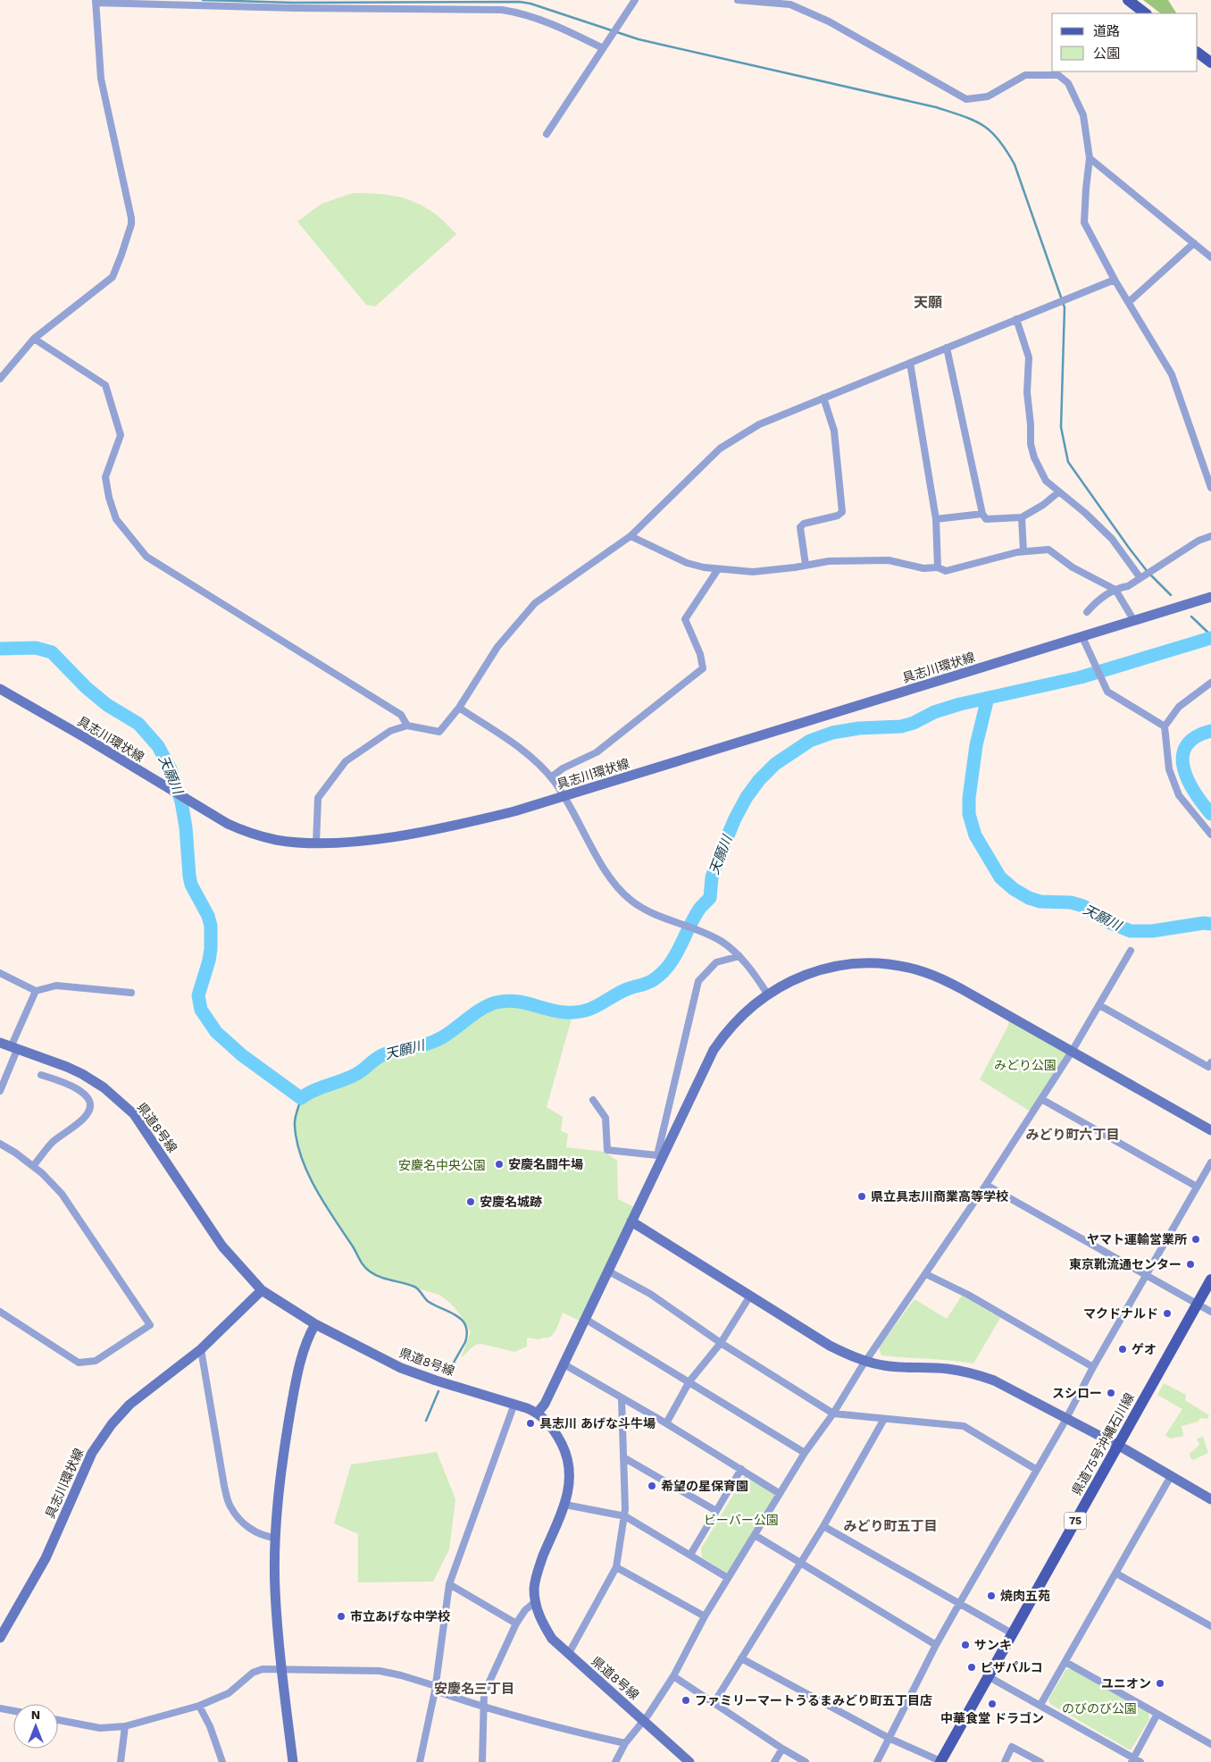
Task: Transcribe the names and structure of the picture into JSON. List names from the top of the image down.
{
  "streets": {
    "main road": [
      "具志川環状線",
      "県道8号線",
      "県道75号沖縄石川線",
      "75"
    ]
  },
  "crossings": [
    ["具志川環状線", "県道8号線"]
  ],
  "districts": [
    "天願",
    "みどり町六丁目",
    "みどり町五丁目",
    "安慶名三丁目"
  ],
  "water": ["天願川"],
  "parks": [
    "みどり公園",
    "安慶名中央公園",
    "ビーバー公園",
    "のびのび公園"
  ],
  "places": [
    "安慶名闘牛場",
    "県立具志川商業高等学校",
    "安慶名城跡",
    "ヤマト運輸営業所",
    "東京靴流通センター",
    "マクドナルド",
    "ゲオ",
    "スシロー",
    "具志川 あげな斗牛場",
    "希望の星保育園",
    "焼肉五苑",
    "市立あげな中学校",
    "サンキ",
    "ピザパルコ",
    "ユニオン",
    "ファミリーマートうるまみどり町五丁目店",
    "中華食堂 ドラゴン"
  ],
  "legend": ["道路", "公園"],
  "north": "top"
}
